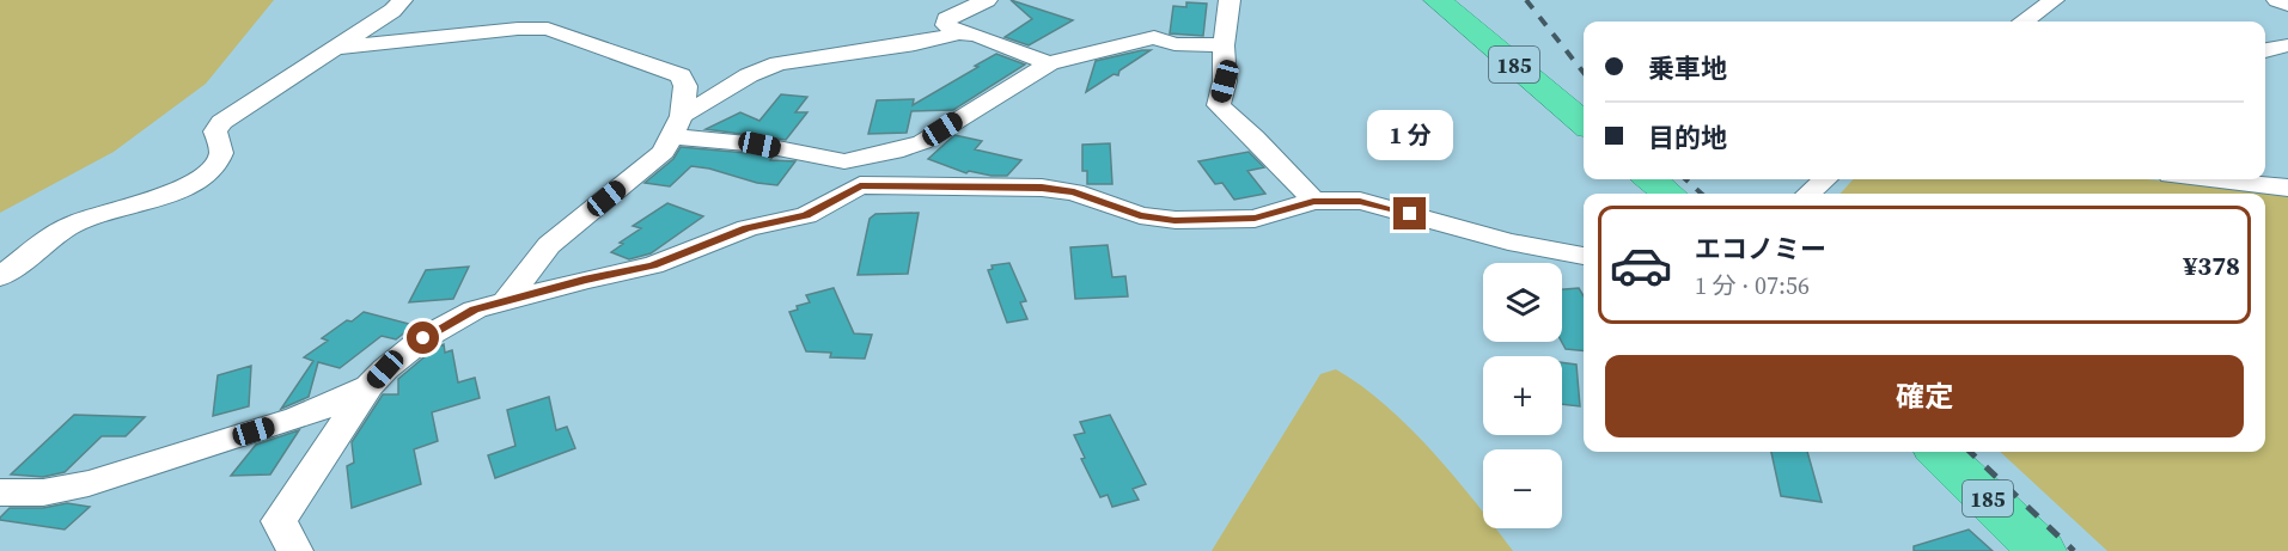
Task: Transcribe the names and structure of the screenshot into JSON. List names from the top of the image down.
{
  "streets": {
    "highway": ["185"]
  },
  "page": {
    "banner": ["乗車地", "目的地"],
    "bubble": "1 分",
    "list": [
      {
        "name": "エコノミー",
        "note": "1 分 · 07:56",
        "value": "¥378"
      }
    ],
    "map_buttons": ["+", "−"],
    "buttons": "確定"
  }
}
